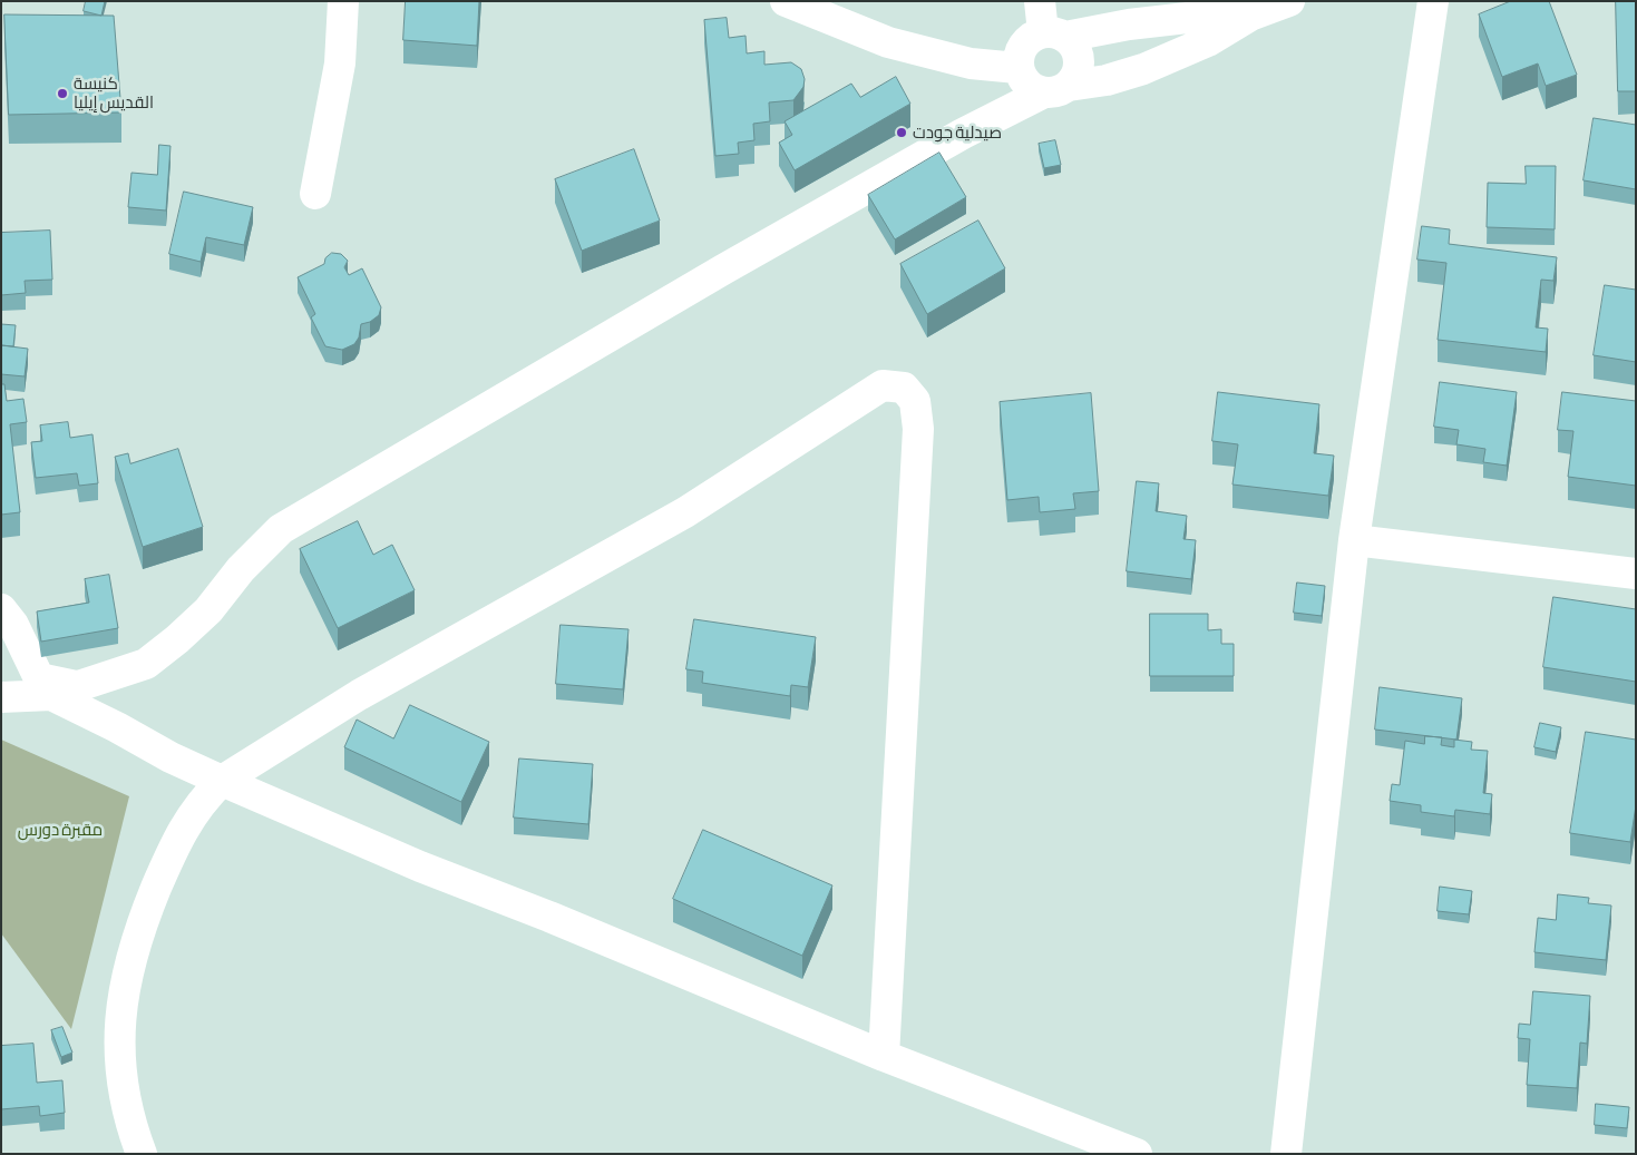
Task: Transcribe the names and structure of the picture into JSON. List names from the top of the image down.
{
  "parks": ["مقبرة دورس"],
  "places": ["كنيسة القديس إيليا", "صيدلية جودت"]
}
